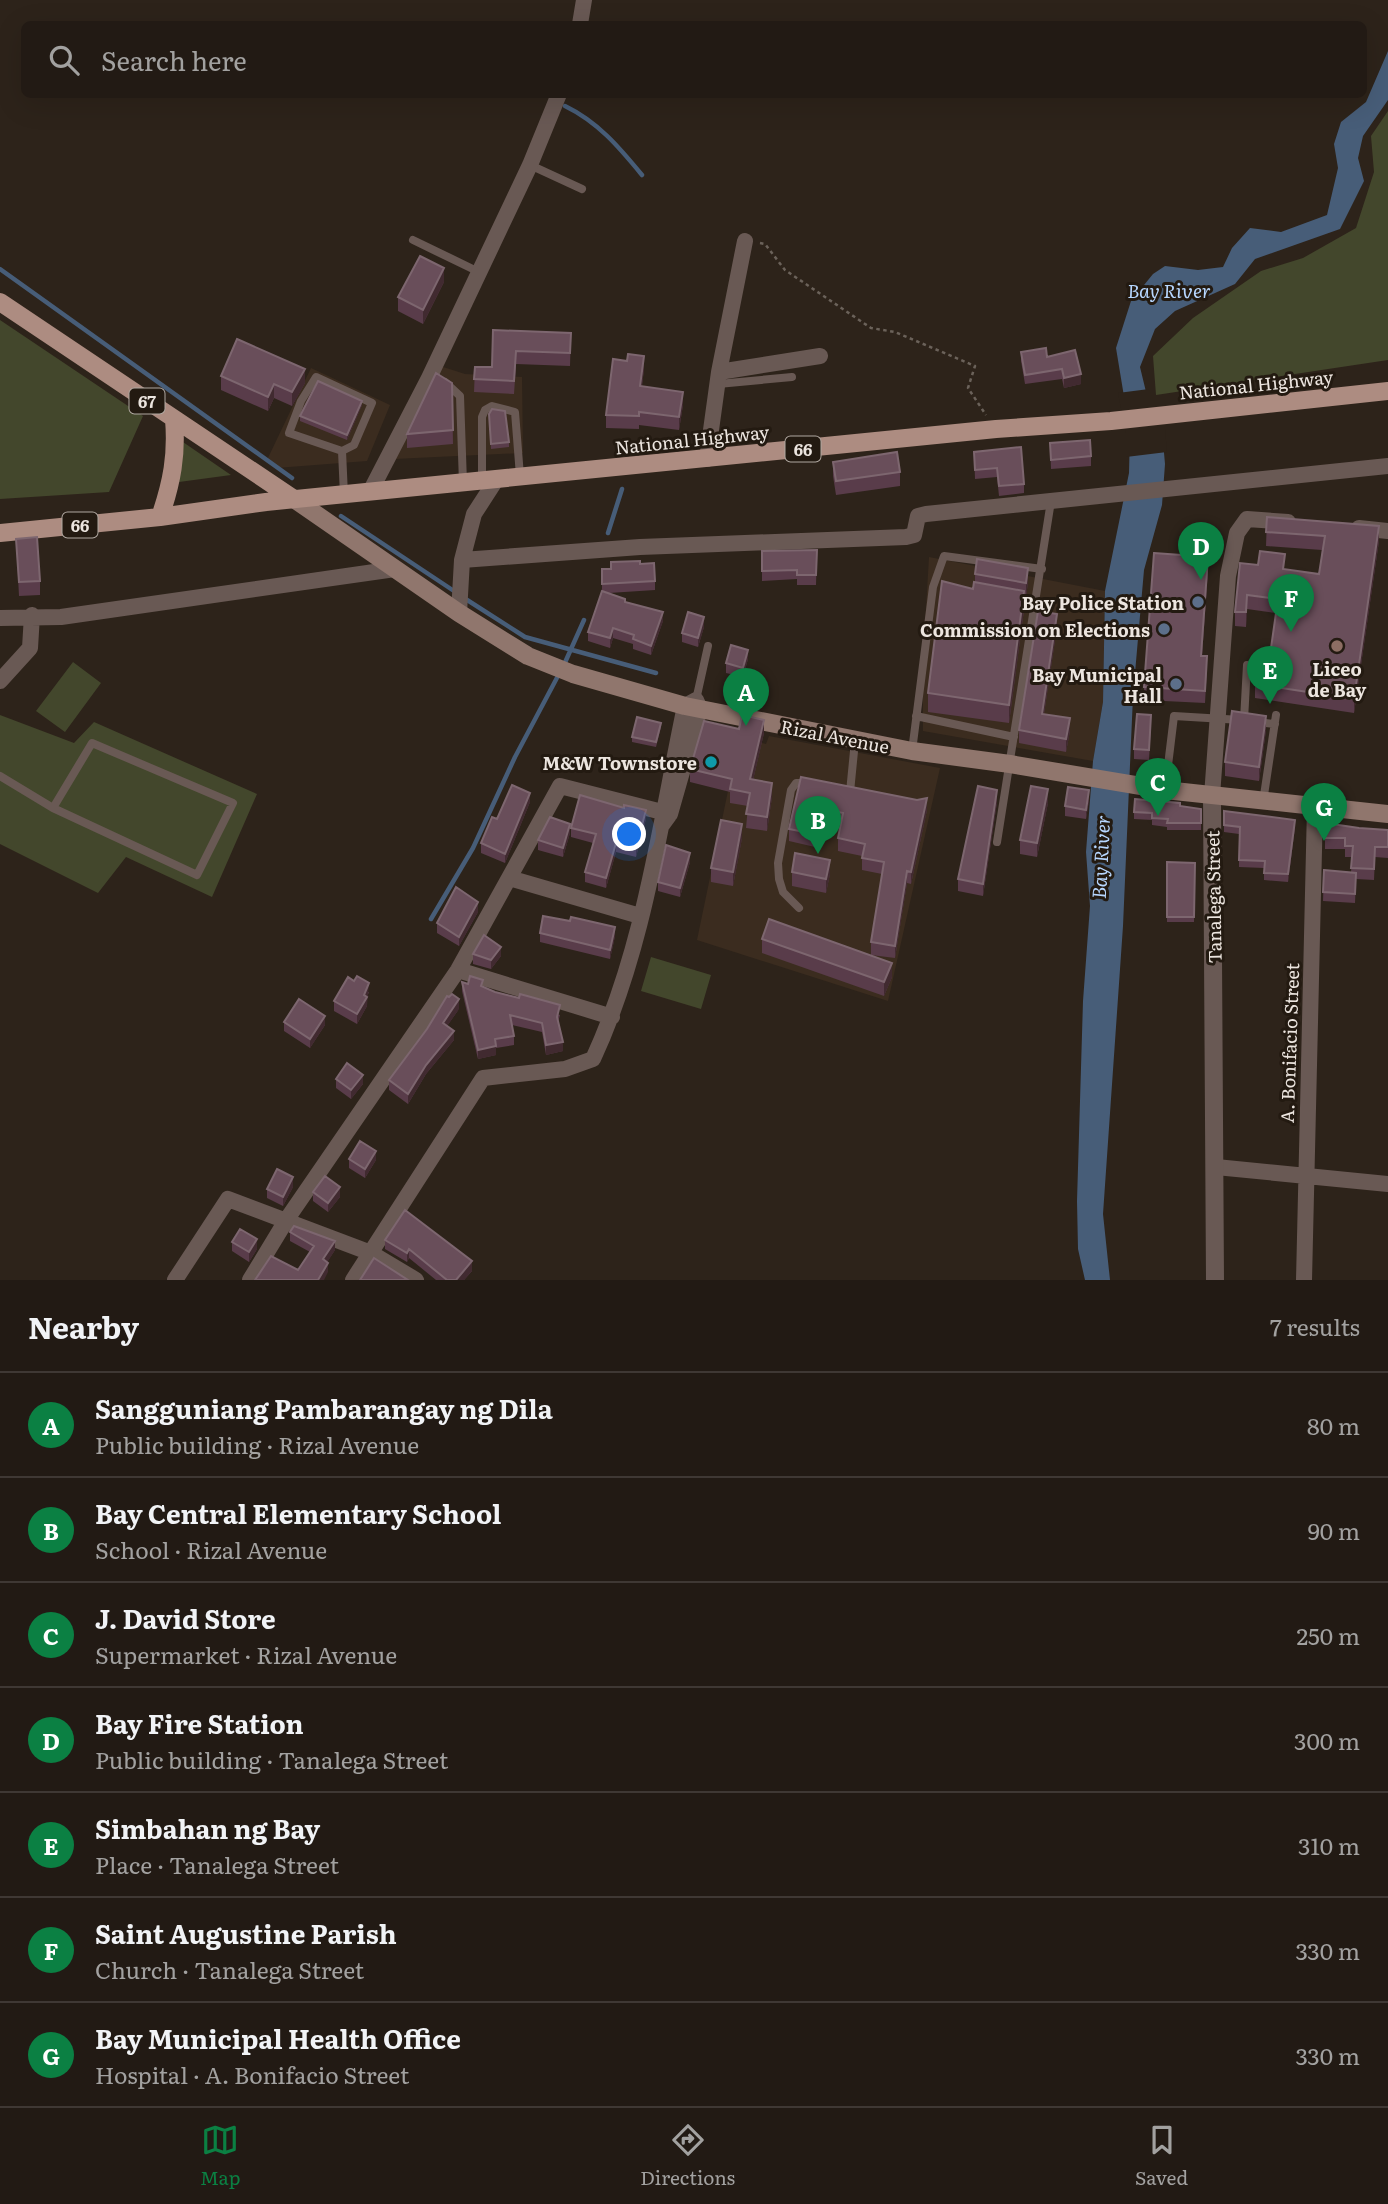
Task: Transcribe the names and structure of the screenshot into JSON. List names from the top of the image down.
{
  "streets": {
    "main road": [
      "National Highway",
      "67",
      "66",
      "Rizal Avenue"
    ],
    "street": ["Tanalega Street", "A. Bonifacio Street"]
  },
  "crossings": [
    ["National Highway", "67"],
    ["National Highway", "Rizal Avenue"],
    ["67", "Rizal Avenue"],
    ["Rizal Avenue", "Tanalega Street"],
    ["Rizal Avenue", "A. Bonifacio Street"]
  ],
  "water": ["Bay River"],
  "places": [
    "Bay Police Station",
    "Commission on Elections",
    "Liceo de Bay",
    "Bay Municipal Hall",
    "M&W Townstore"
  ],
  "page": {
    "search": "Search here",
    "pins": [
      "D",
      "F",
      "E",
      "A",
      "C",
      "G",
      "B"
    ],
    "heading": ["Nearby", "7 results"],
    "list": [
      {
        "mark": "A",
        "name": "Sangguniang Pambarangay ng Dila",
        "note": "Public building · Rizal Avenue",
        "value": "80 m"
      },
      {
        "mark": "B",
        "name": "Bay Central Elementary School",
        "note": "School · Rizal Avenue",
        "value": "90 m"
      },
      {
        "mark": "C",
        "name": "J. David Store",
        "note": "Supermarket · Rizal Avenue",
        "value": "250 m"
      },
      {
        "mark": "D",
        "name": "Bay Fire Station",
        "note": "Public building · Tanalega Street",
        "value": "300 m"
      },
      {
        "mark": "E",
        "name": "Simbahan ng Bay",
        "note": "Place · Tanalega Street",
        "value": "310 m"
      },
      {
        "mark": "F",
        "name": "Saint Augustine Parish",
        "note": "Church · Tanalega Street",
        "value": "330 m"
      },
      {
        "mark": "G",
        "name": "Bay Municipal Health Office",
        "note": "Hospital · A. Bonifacio Street",
        "value": "330 m"
      }
    ],
    "nav": ["Map", "Directions", "Saved"]
  }
}
